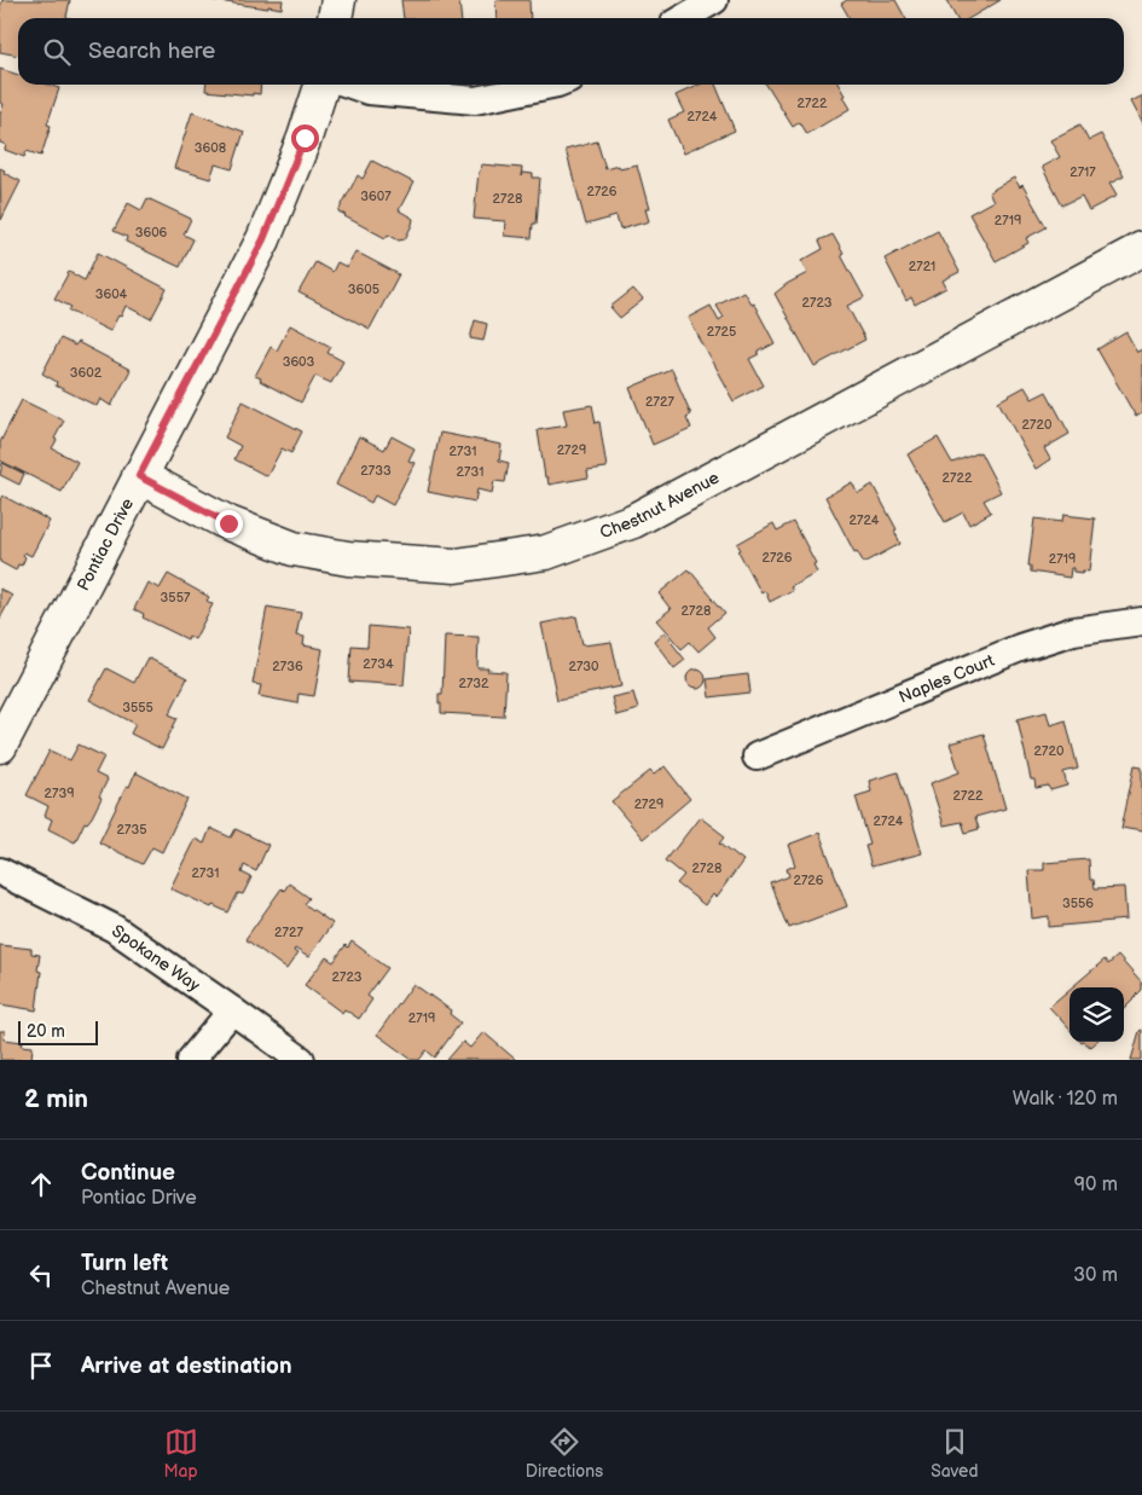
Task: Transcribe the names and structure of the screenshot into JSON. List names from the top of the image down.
{
  "streets": {
    "street": [
      "Chestnut Avenue",
      "Pontiac Drive",
      "Naples Court",
      "Spokane Way"
    ]
  },
  "crossings": [
    ["Chestnut Avenue", "Pontiac Drive"]
  ],
  "house_numbers": [
    "2722",
    "2724",
    "3608",
    "2717",
    "2726",
    "3607",
    "2728",
    "2719",
    "3606",
    "2721",
    "3605",
    "3604",
    "2723",
    "2725",
    "3603",
    "3602",
    "2727",
    "2720",
    "2729",
    "2731",
    "2733",
    "2731",
    "2722",
    "2724",
    "2726",
    "2719",
    "3557",
    "2728",
    "2734",
    "2736",
    "2730",
    "2732",
    "3555",
    "2720",
    "2739",
    "2722",
    "2729",
    "2724",
    "2735",
    "2728",
    "2731",
    "2726",
    "3556",
    "2727",
    "2723",
    "2719"
  ],
  "scale_bar": "20 m",
  "page": {
    "search": "Search here",
    "scale": "20 m",
    "heading": ["2 min", "Walk · 120 m"],
    "list": [
      ["Continue", "Pontiac Drive", "90 m"],
      ["Turn left", "Chestnut Avenue", "30 m"],
      "Arrive at destination"
    ],
    "nav": ["Map", "Directions", "Saved"]
  }
}
